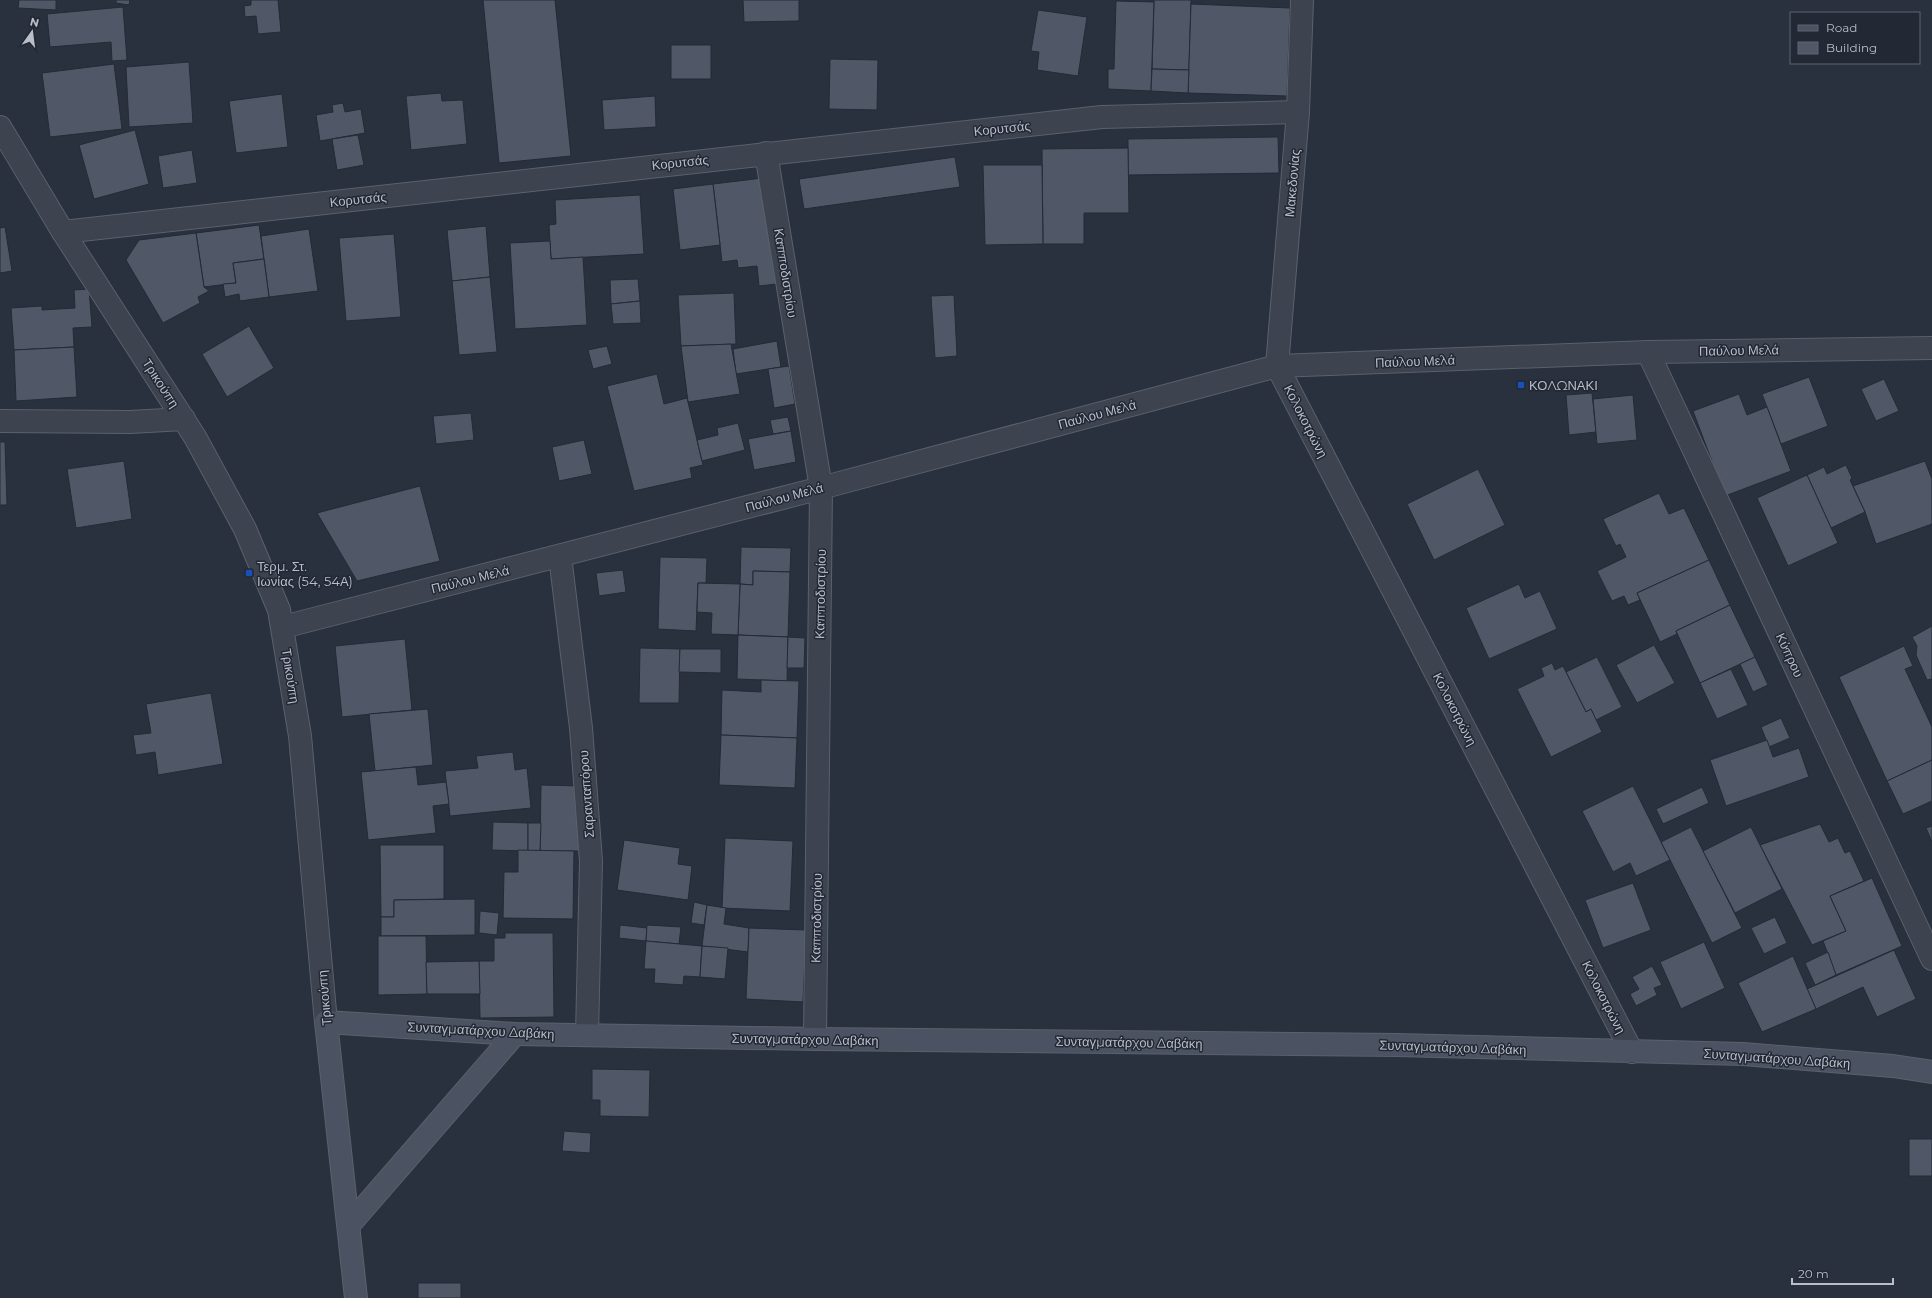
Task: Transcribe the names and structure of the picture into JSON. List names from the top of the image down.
{
  "streets": {
    "street": [
      "Κορυτσάς",
      "Μακεδονίας",
      "Καπποδιστρίου",
      "Παύλου Μελά",
      "Τρικούπη",
      "Κολοκοτρώνη",
      "Κύπρου",
      "Σαρανταπόρου",
      "Συνταγματάρχου Δαβάκη"
    ]
  },
  "crossings": [
    ["Κορυτσάς", "Μακεδονίας"],
    ["Κορυτσάς", "Καπποδιστρίου"],
    ["Κορυτσάς", "Τρικούπη"],
    ["Μακεδονίας", "Παύλου Μελά"],
    ["Μακεδονίας", "Κολοκοτρώνη"],
    ["Καπποδιστρίου", "Παύλου Μελά"],
    ["Καπποδιστρίου", "Συνταγματάρχου Δαβάκη"],
    ["Παύλου Μελά", "Τρικούπη"],
    ["Παύλου Μελά", "Κολοκοτρώνη"],
    ["Παύλου Μελά", "Κύπρου"],
    ["Παύλου Μελά", "Σαρανταπόρου"],
    ["Τρικούπη", "Συνταγματάρχου Δαβάκη"],
    ["Κολοκοτρώνη", "Συνταγματάρχου Δαβάκη"],
    ["Σαρανταπόρου", "Συνταγματάρχου Δαβάκη"]
  ],
  "places": {
    "transit": ["ΚΟΛΩΝΑΚΙ", "Τερμ. Στ. Ιωνίας (54, 54Α)"]
  },
  "legend": ["Road", "Building"],
  "scale_bar": "20 m",
  "north": "top"
}
